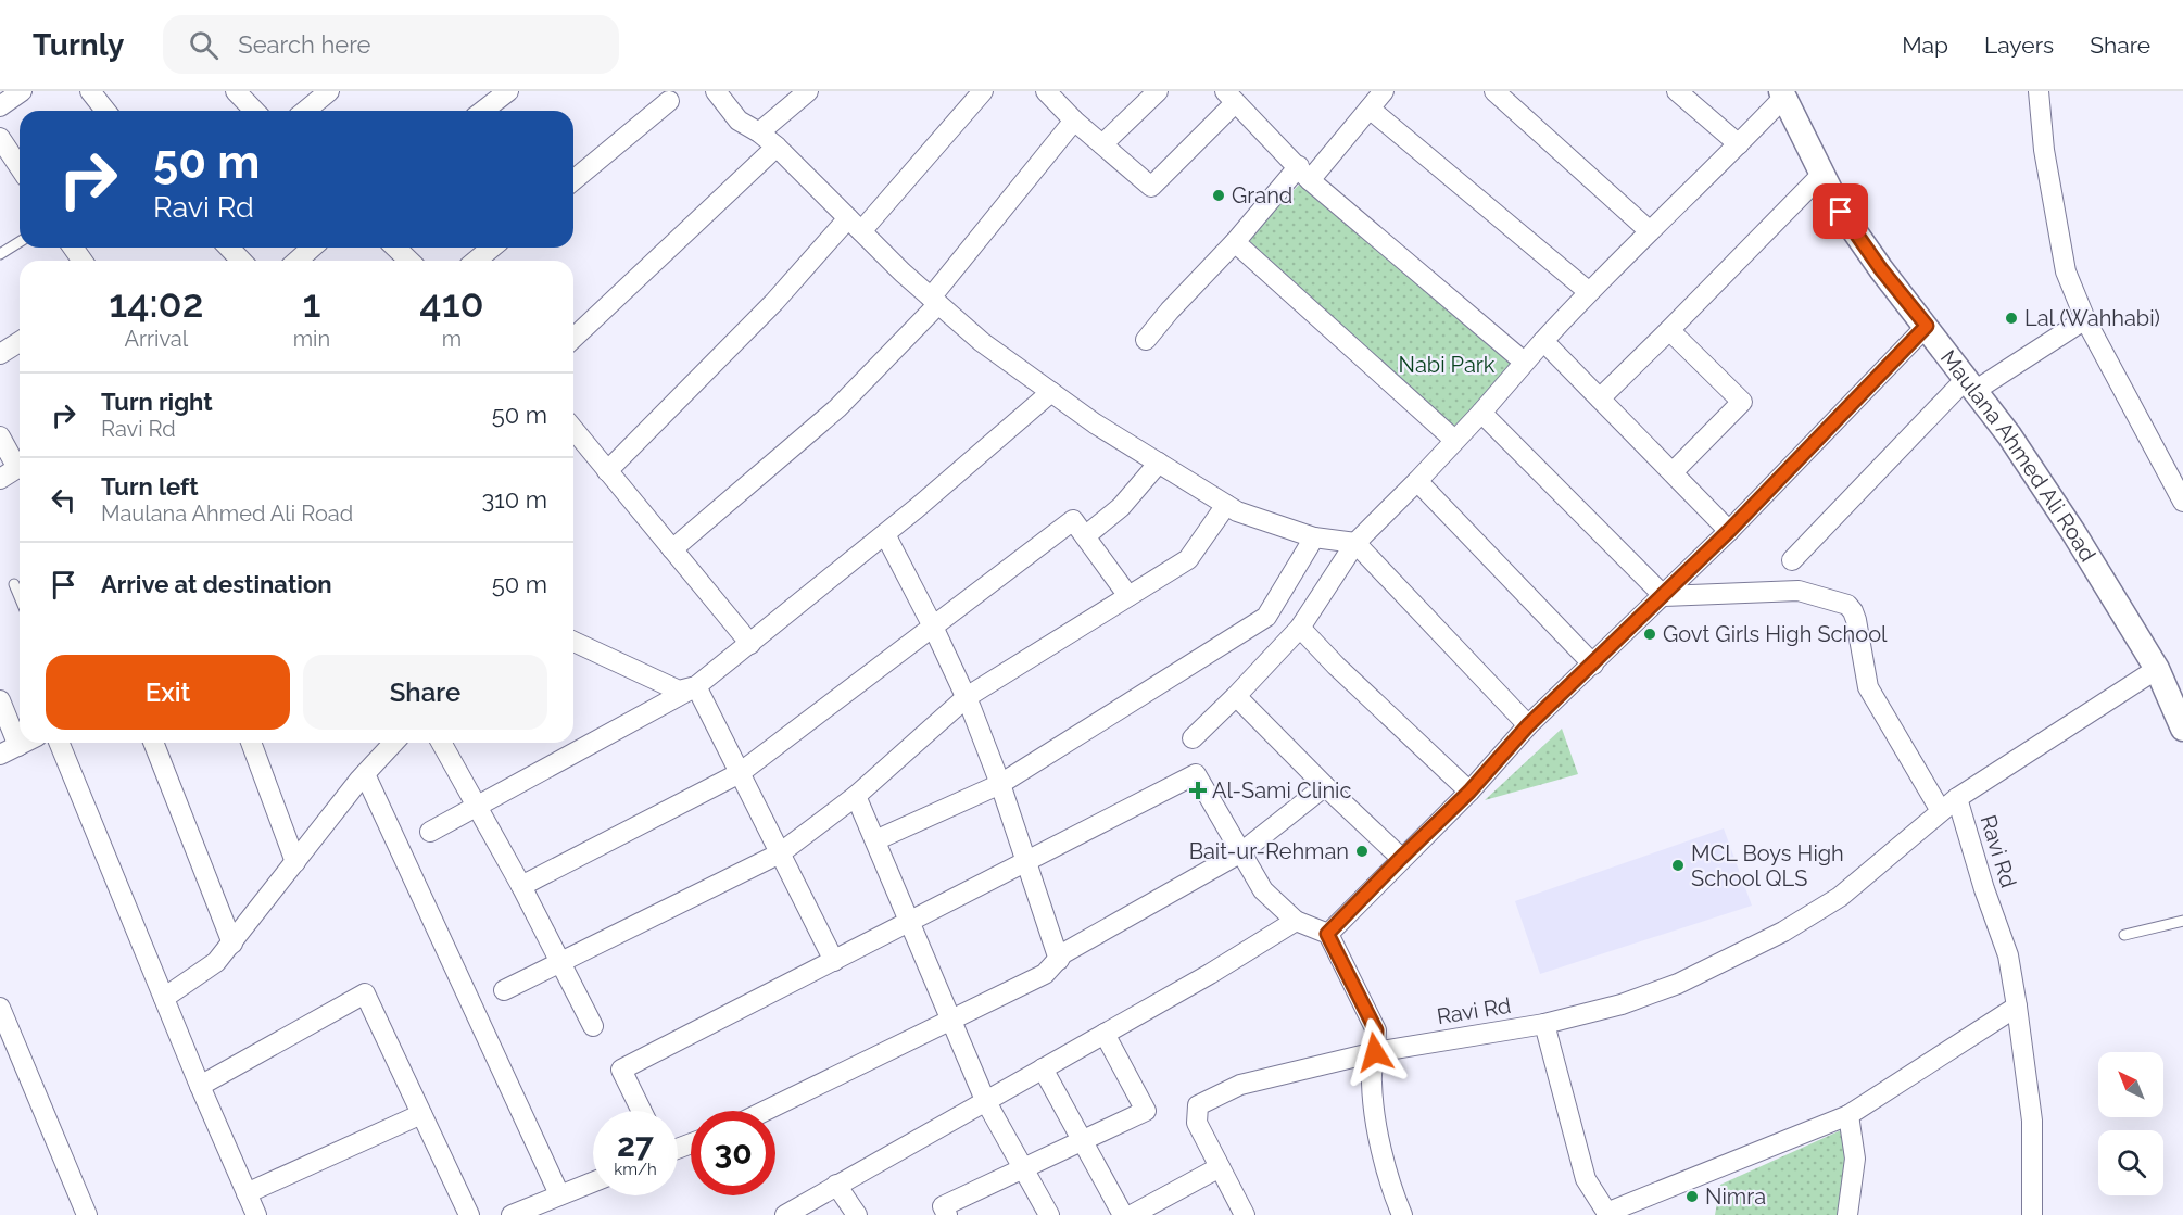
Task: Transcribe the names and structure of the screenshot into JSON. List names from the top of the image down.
{
  "streets": {
    "street": ["Maulana Ahmed Ali Road", "Ravi Rd"]
  },
  "parks": ["Nabi Park"],
  "places": {
    "other": [
      "Grand",
      "Lal (Wahhabi)",
      "Govt Girls High School",
      "Bait-ur-Rehman",
      "MCL Boys High School QLS",
      "Nimra"
    ],
    "health": ["Al-Sami Clinic"]
  },
  "north": "top left",
  "page": {
    "header": "Turnly",
    "search": "Search here",
    "nav": ["Map", "Layers", "Share"],
    "turn": ["50 m", "Ravi Rd"],
    "eta": [
      "14:02",
      "Arrival",
      "1",
      "min",
      "410",
      "m"
    ],
    "list": [
      {
        "name": "Turn right",
        "note": "Ravi Rd",
        "value": "50 m"
      },
      {
        "name": "Turn left",
        "note": "Maulana Ahmed Ali Road",
        "value": "310 m"
      },
      {
        "name": "Arrive at destination",
        "value": "50 m"
      }
    ],
    "buttons": ["Exit", "Share"],
    "speed": "27 km/h",
    "limit": "30"
  }
}
